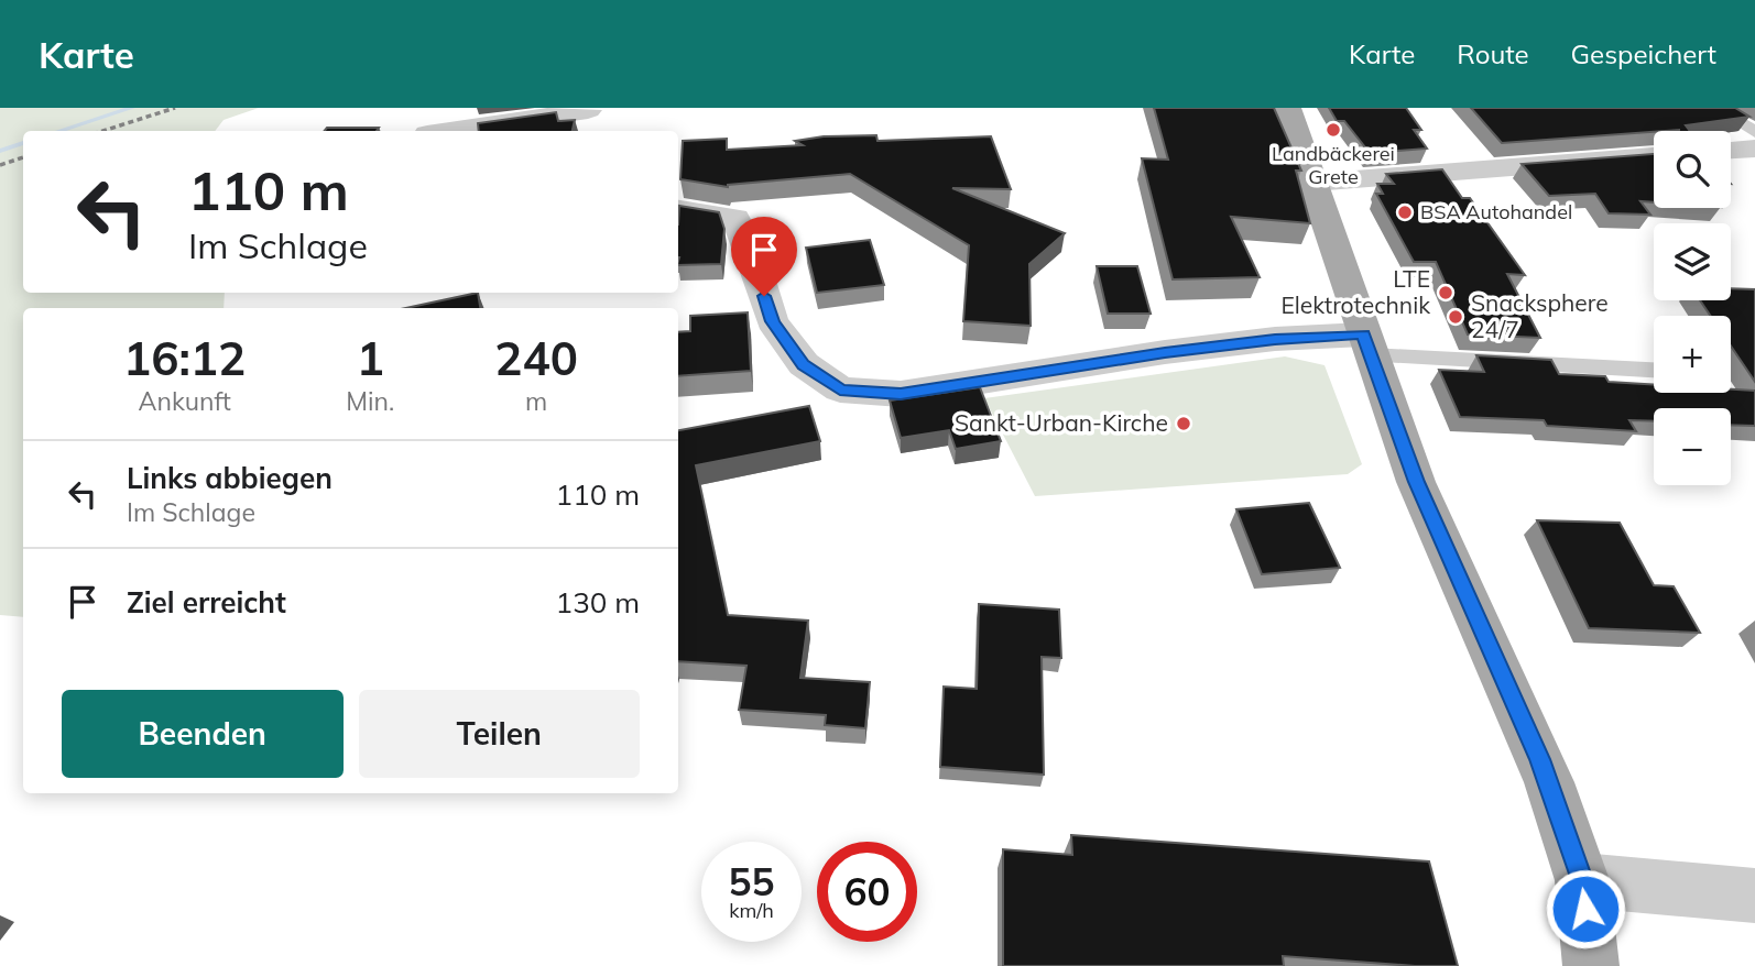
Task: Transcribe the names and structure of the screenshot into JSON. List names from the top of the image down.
{
  "places": [
    "Landbäckerei Grete",
    "BSA Autohandel",
    "LTE Elektrotechnik",
    "Snacksphere 24/7",
    "Sankt-Urban-Kirche"
  ],
  "page": {
    "header": "Karte",
    "nav": ["Karte", "Route", "Gespeichert"],
    "map_buttons": ["+", "−"],
    "turn": ["110 m", "Im Schlage"],
    "eta": [
      "16:12",
      "Ankunft",
      "1",
      "Min.",
      "240",
      "m"
    ],
    "list": [
      {
        "name": "Links abbiegen",
        "note": "Im Schlage",
        "value": "110 m"
      },
      {
        "name": "Ziel erreicht",
        "value": "130 m"
      }
    ],
    "buttons": ["Beenden", "Teilen"],
    "speed": "55 km/h",
    "limit": "60"
  }
}
